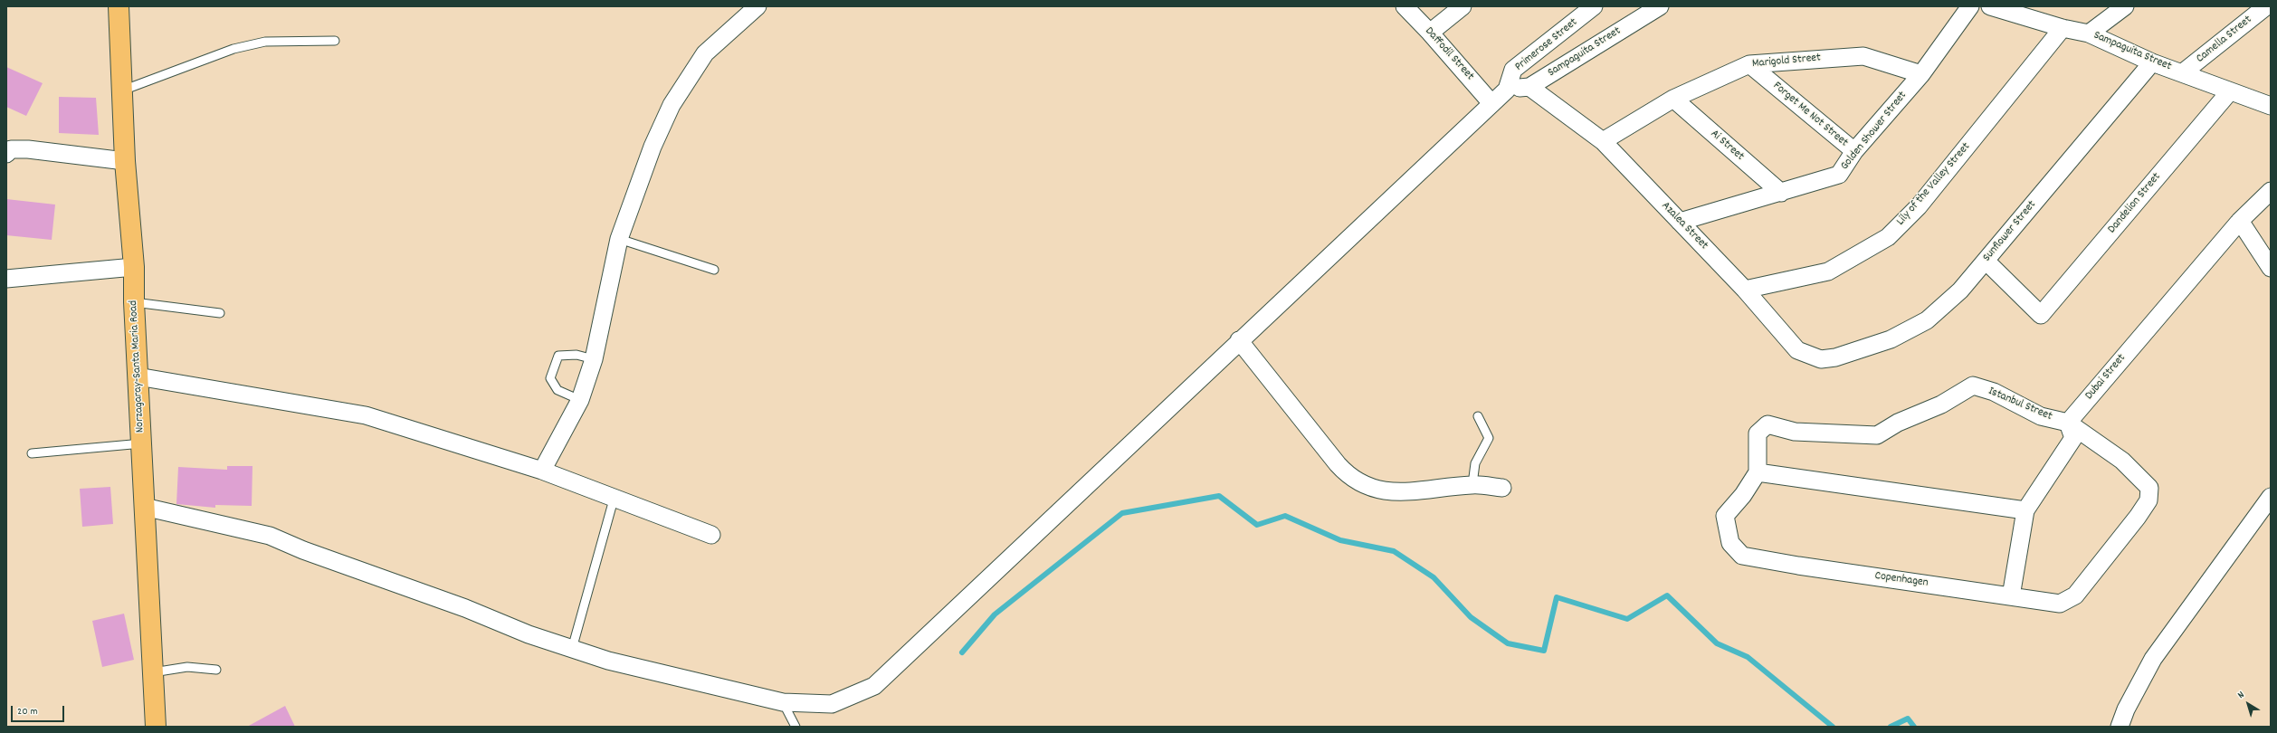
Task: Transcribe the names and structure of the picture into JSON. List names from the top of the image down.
{
  "streets": {
    "main road": ["Norzagaray-Santa Maria Road"],
    "street": [
      "Camella Street",
      "Primerose Street",
      "Sampaguita Street",
      "Daffodil Street",
      "Marigold Street",
      "Forget Me Not Street",
      "Golden Shower Street",
      "Ai Street",
      "Lily of the Valley Street",
      "Dandelion Street",
      "Azalea Street",
      "Sunflower Street",
      "Dubai Street",
      "Istanbul Street",
      "Copenhagen"
    ]
  },
  "crossings": [
    ["Camella Street", "Sampaguita Street"],
    ["Primerose Street", "Sampaguita Street"],
    ["Sampaguita Street", "Lily of the Valley Street"],
    ["Sampaguita Street", "Dandelion Street"],
    ["Sampaguita Street", "Azalea Street"],
    ["Sampaguita Street", "Sunflower Street"],
    ["Marigold Street", "Forget Me Not Street"],
    ["Marigold Street", "Golden Shower Street"],
    ["Marigold Street", "Ai Street"],
    ["Marigold Street", "Azalea Street"],
    ["Forget Me Not Street", "Golden Shower Street"],
    ["Golden Shower Street", "Ai Street"],
    ["Golden Shower Street", "Azalea Street"],
    ["Lily of the Valley Street", "Azalea Street"],
    ["Dandelion Street", "Sunflower Street"],
    ["Azalea Street", "Sunflower Street"],
    ["Dubai Street", "Istanbul Street"],
    ["Istanbul Street", "Copenhagen"]
  ],
  "scale_bar": "20 m",
  "north": "top left"
}
